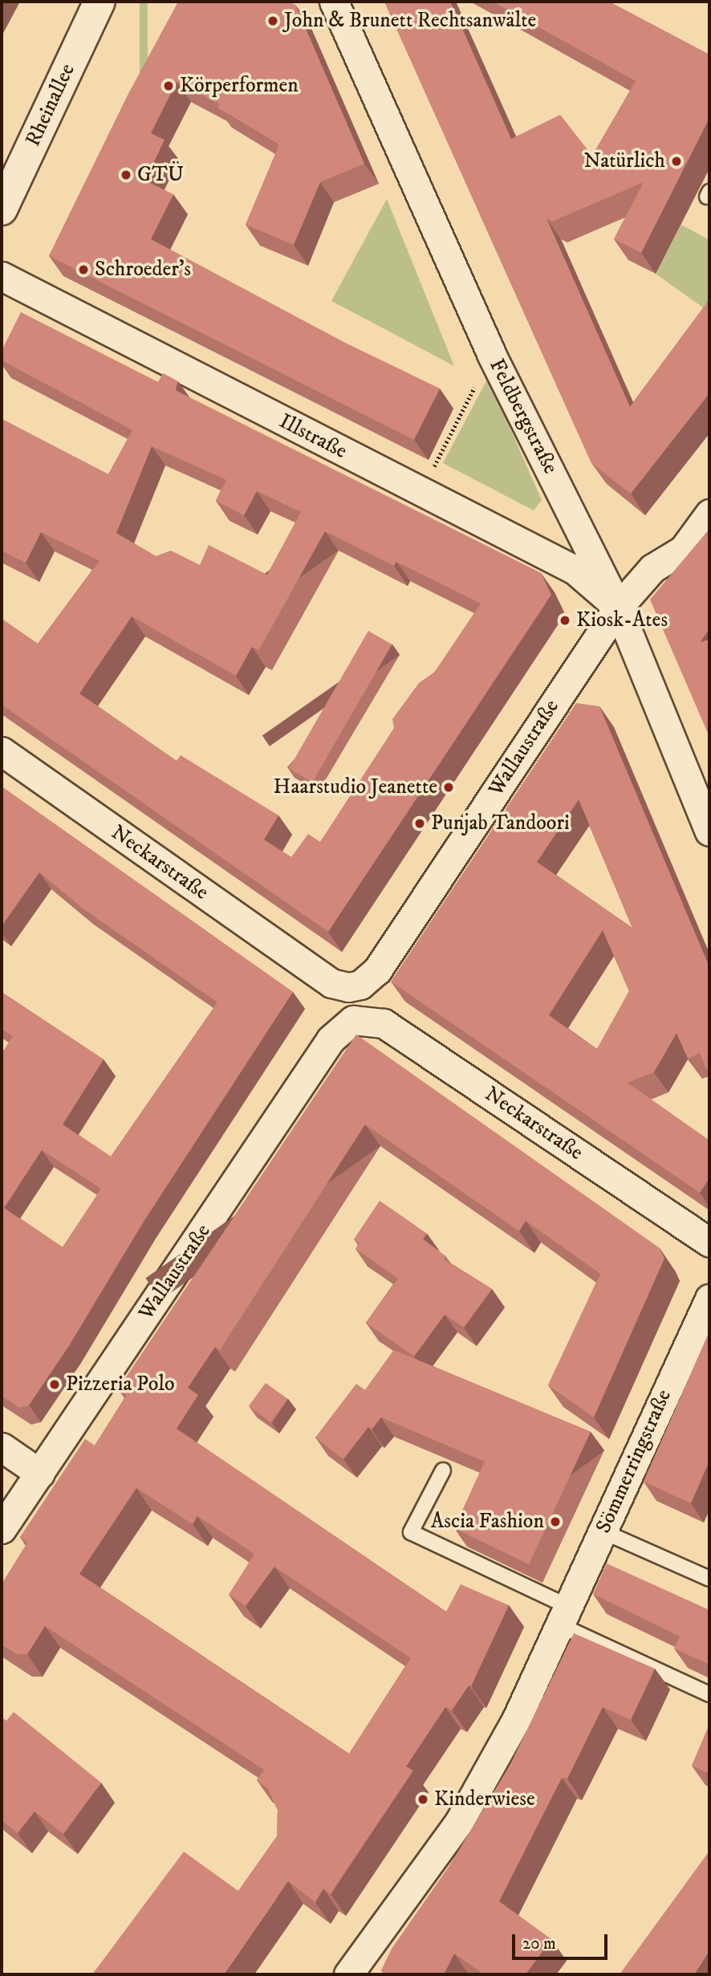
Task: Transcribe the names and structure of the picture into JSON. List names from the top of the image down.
{
  "streets": {
    "main road": ["Rheinallee"],
    "street": [
      "Feldbergstraße",
      "Illstraße",
      "Wallaustraße",
      "Neckarstraße",
      "Sömmerringstraße"
    ]
  },
  "crossings": [
    ["Feldbergstraße", "Illstraße"],
    ["Feldbergstraße", "Wallaustraße"],
    ["Illstraße", "Wallaustraße"],
    ["Wallaustraße", "Neckarstraße"]
  ],
  "places": [
    "John & Brunett Rechtsanwälte",
    "Körperformen",
    "Natürlich",
    "GTÜ",
    "Schroeder's",
    "Kiosk-Ates",
    "Haarstudio Jeanette",
    "Punjab Tandoori",
    "Pizzeria Polo",
    "Ascia Fashion",
    "Kinderwiese"
  ],
  "scale_bar": "20 m"
}
